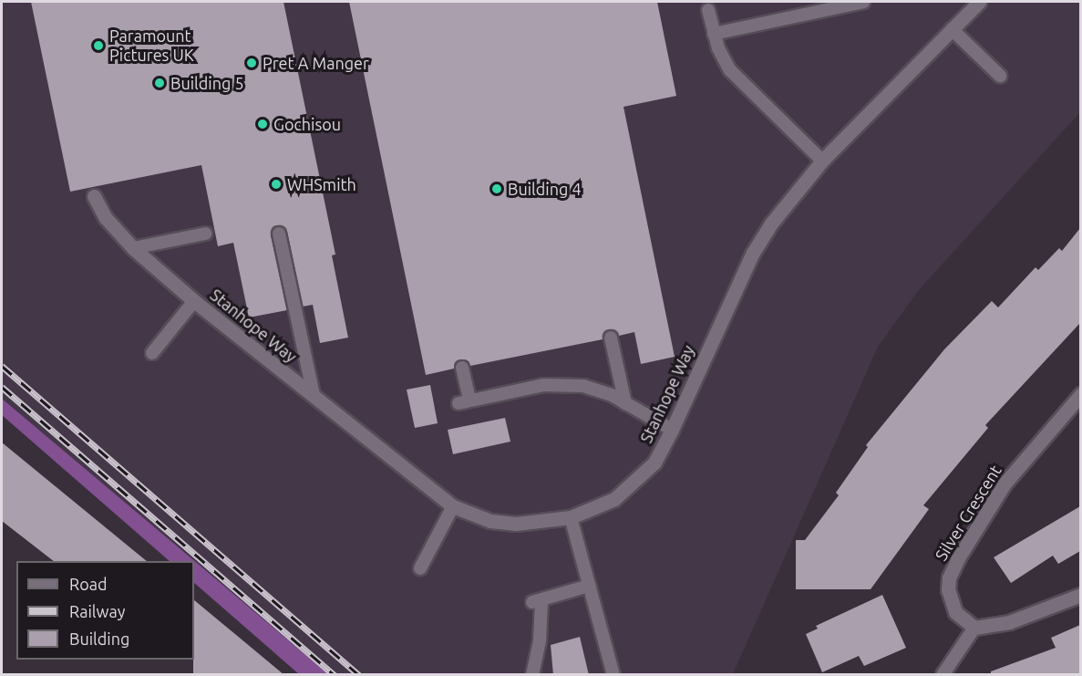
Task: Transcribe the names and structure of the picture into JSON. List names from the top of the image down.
{
  "streets": {
    "street": ["Stanhope Way", "Silver Crescent"]
  },
  "places": [
    "Paramount Pictures UK",
    "Pret A Manger",
    "Building 5",
    "Gochisou",
    "WHSmith",
    "Building 4"
  ],
  "legend": ["Road", "Railway", "Building"]
}
